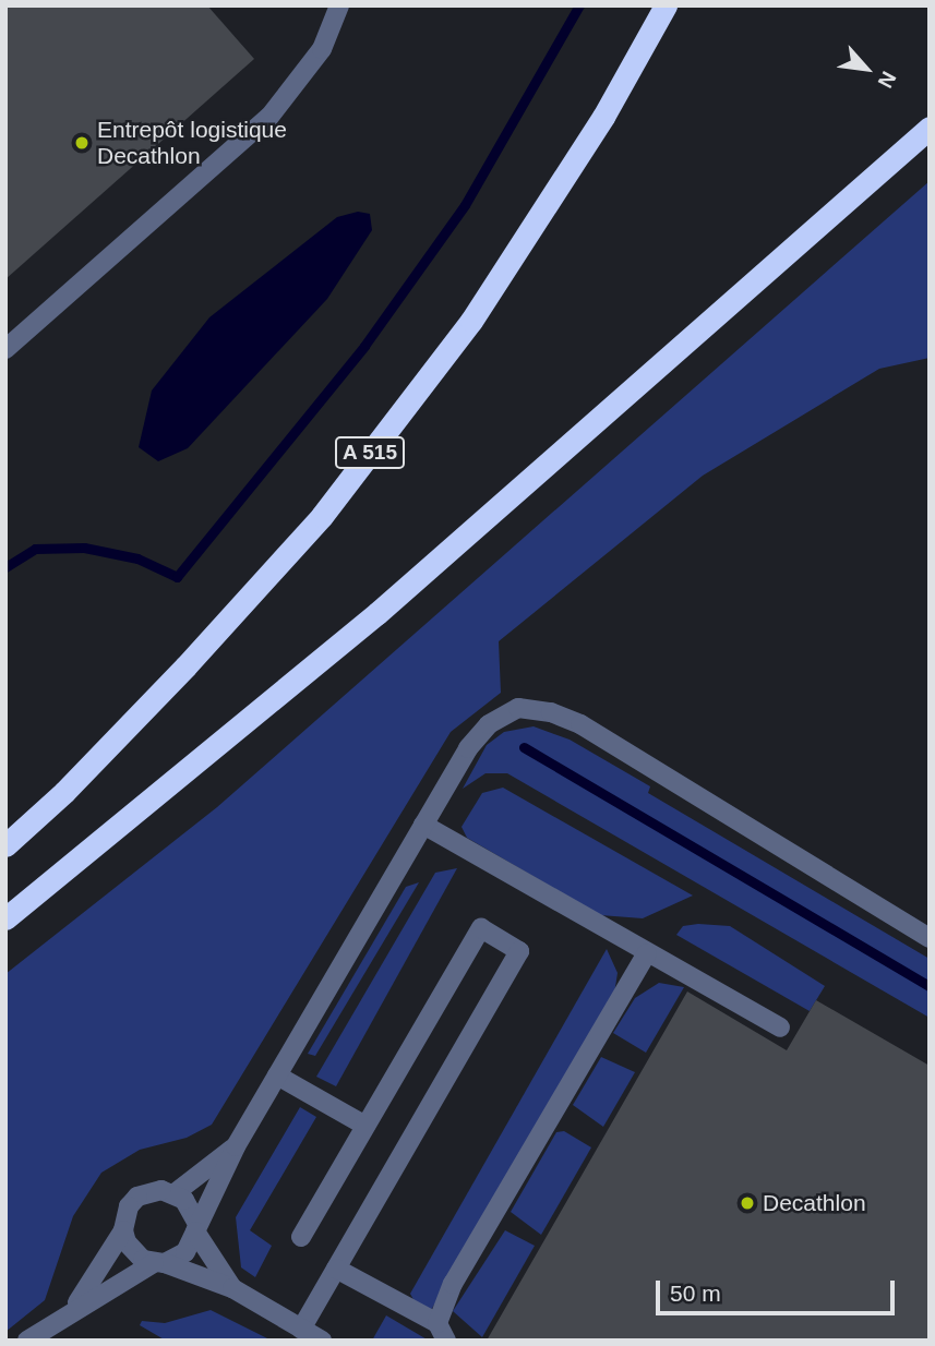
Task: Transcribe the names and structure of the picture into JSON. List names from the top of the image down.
{
  "streets": {
    "highway": ["A 515"]
  },
  "places": ["Entrepôt logistique Decathlon", "Decathlon"],
  "scale_bar": "50 m",
  "north": "bottom right"
}
